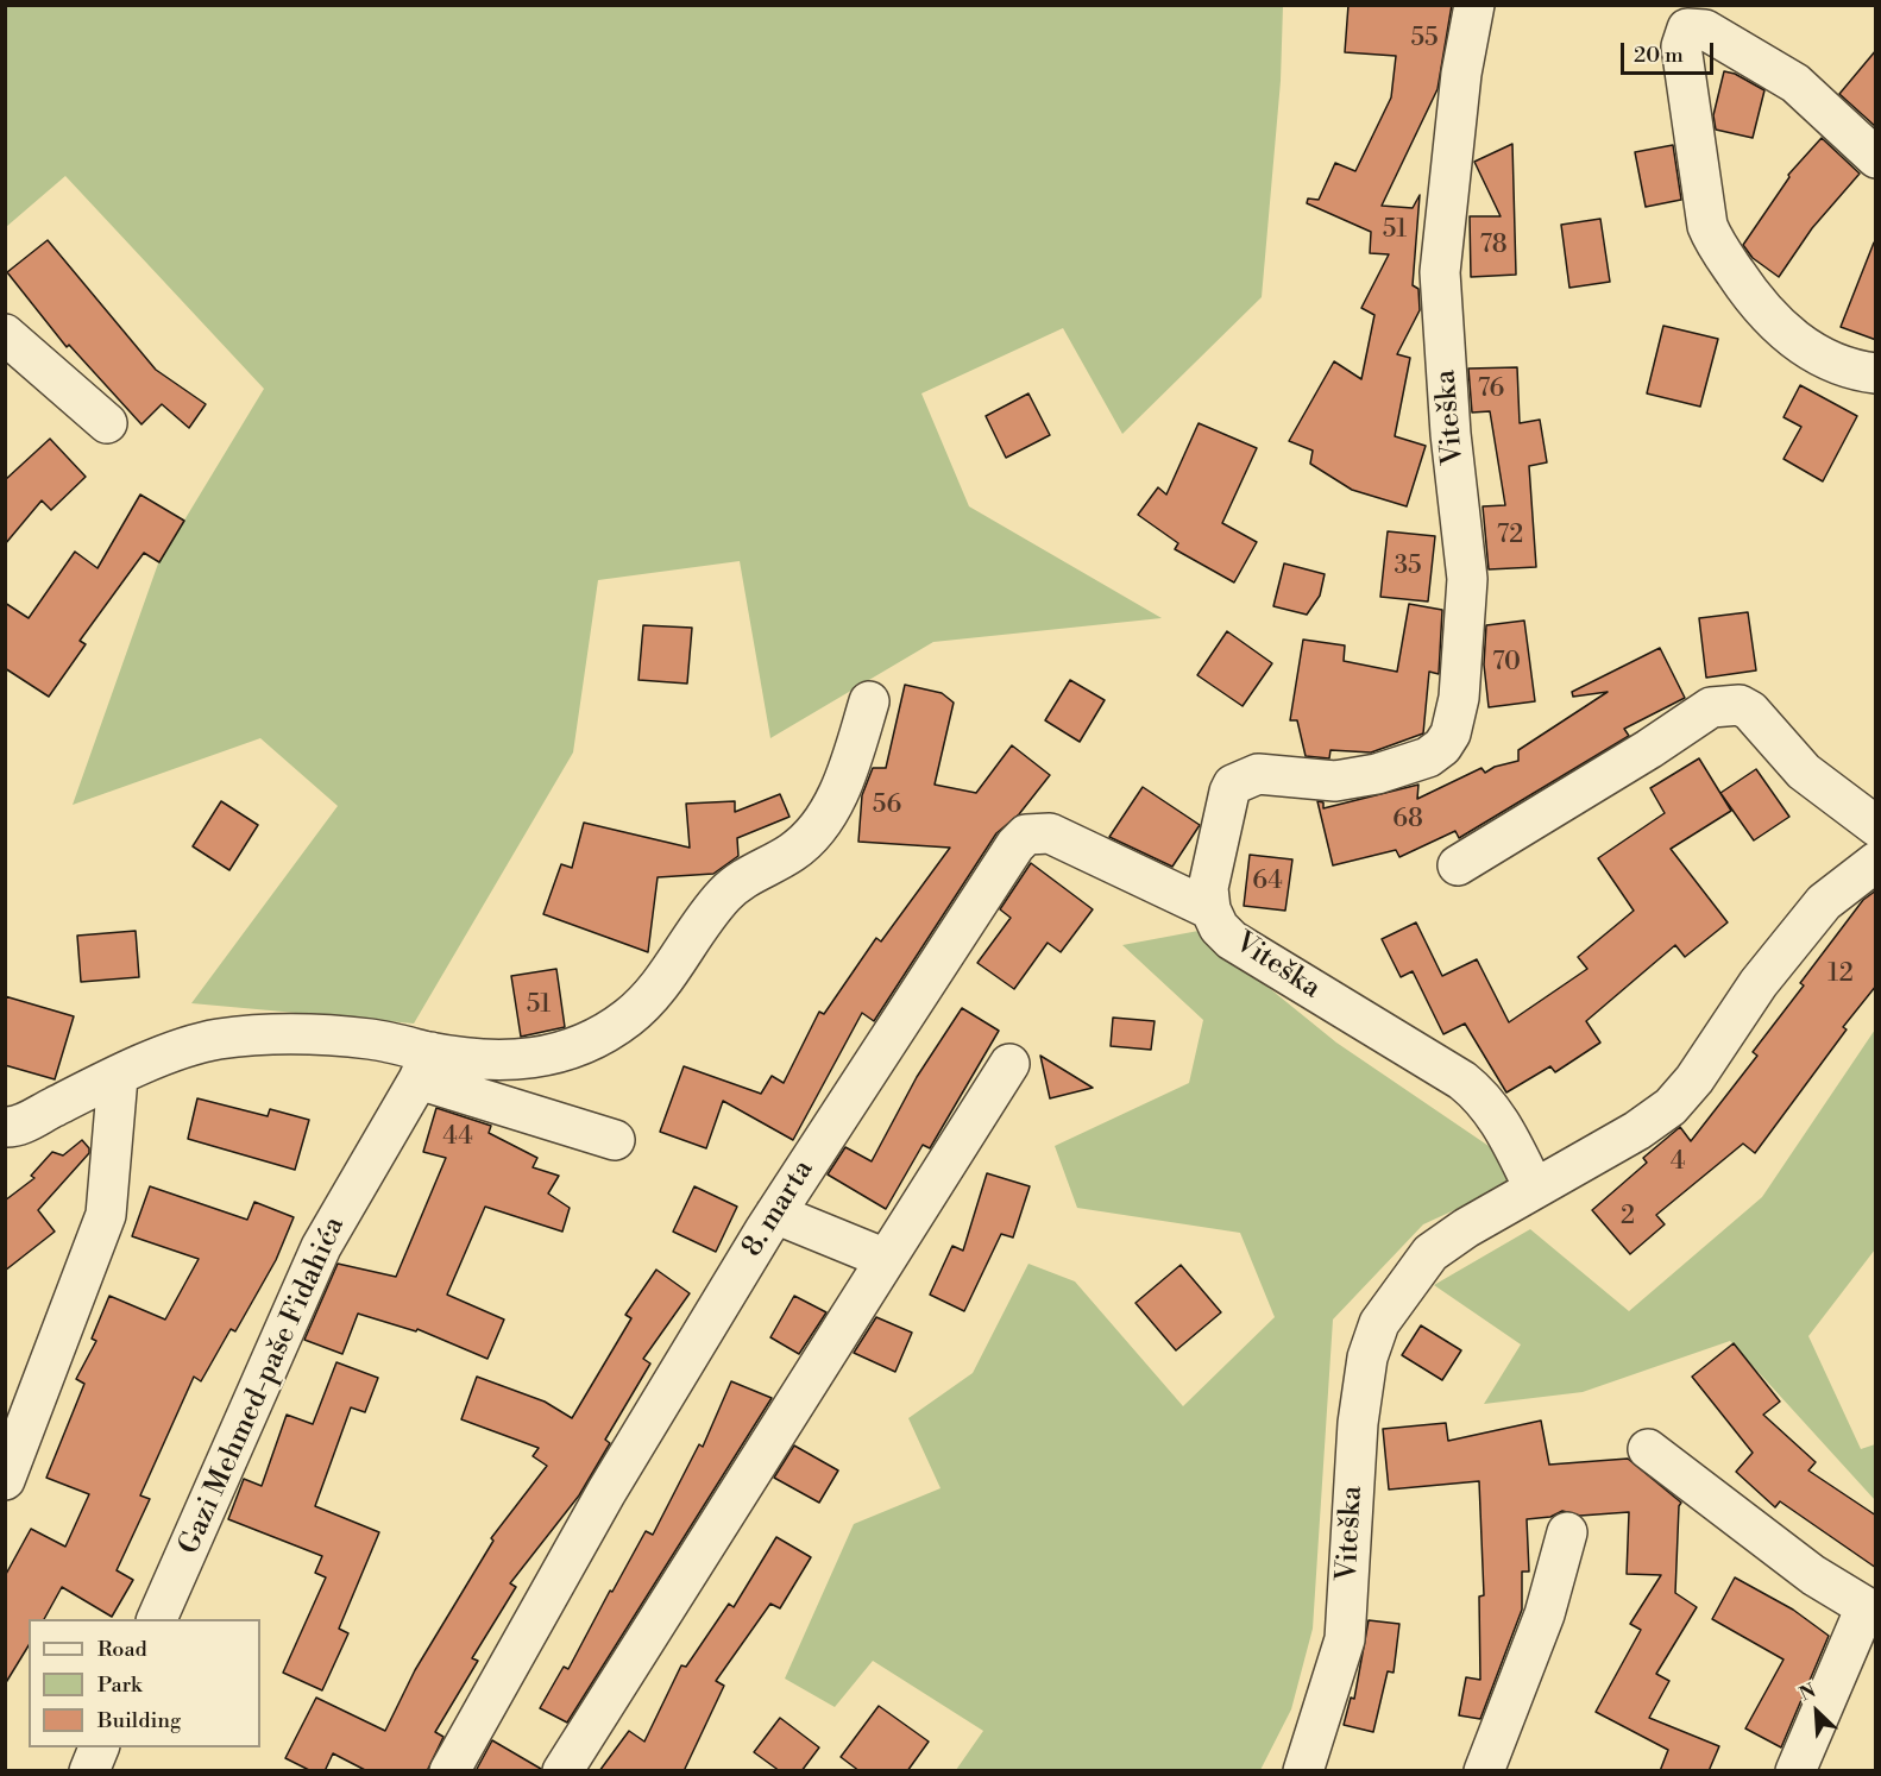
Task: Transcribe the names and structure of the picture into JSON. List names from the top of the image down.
{
  "streets": {
    "street": ["Viteška", "8. marta", "Gazi Mehmed-paše Fidahića"]
  },
  "crossings": [
    ["Viteška", "8. marta"]
  ],
  "house_numbers": [
    "55",
    "51",
    "78",
    "76",
    "72",
    "35",
    "70",
    "56",
    "68",
    "64",
    "12",
    "51",
    "44",
    "4",
    "2"
  ],
  "legend": ["Road", "Park", "Building"],
  "scale_bar": "20 m",
  "north": "top left"
}
